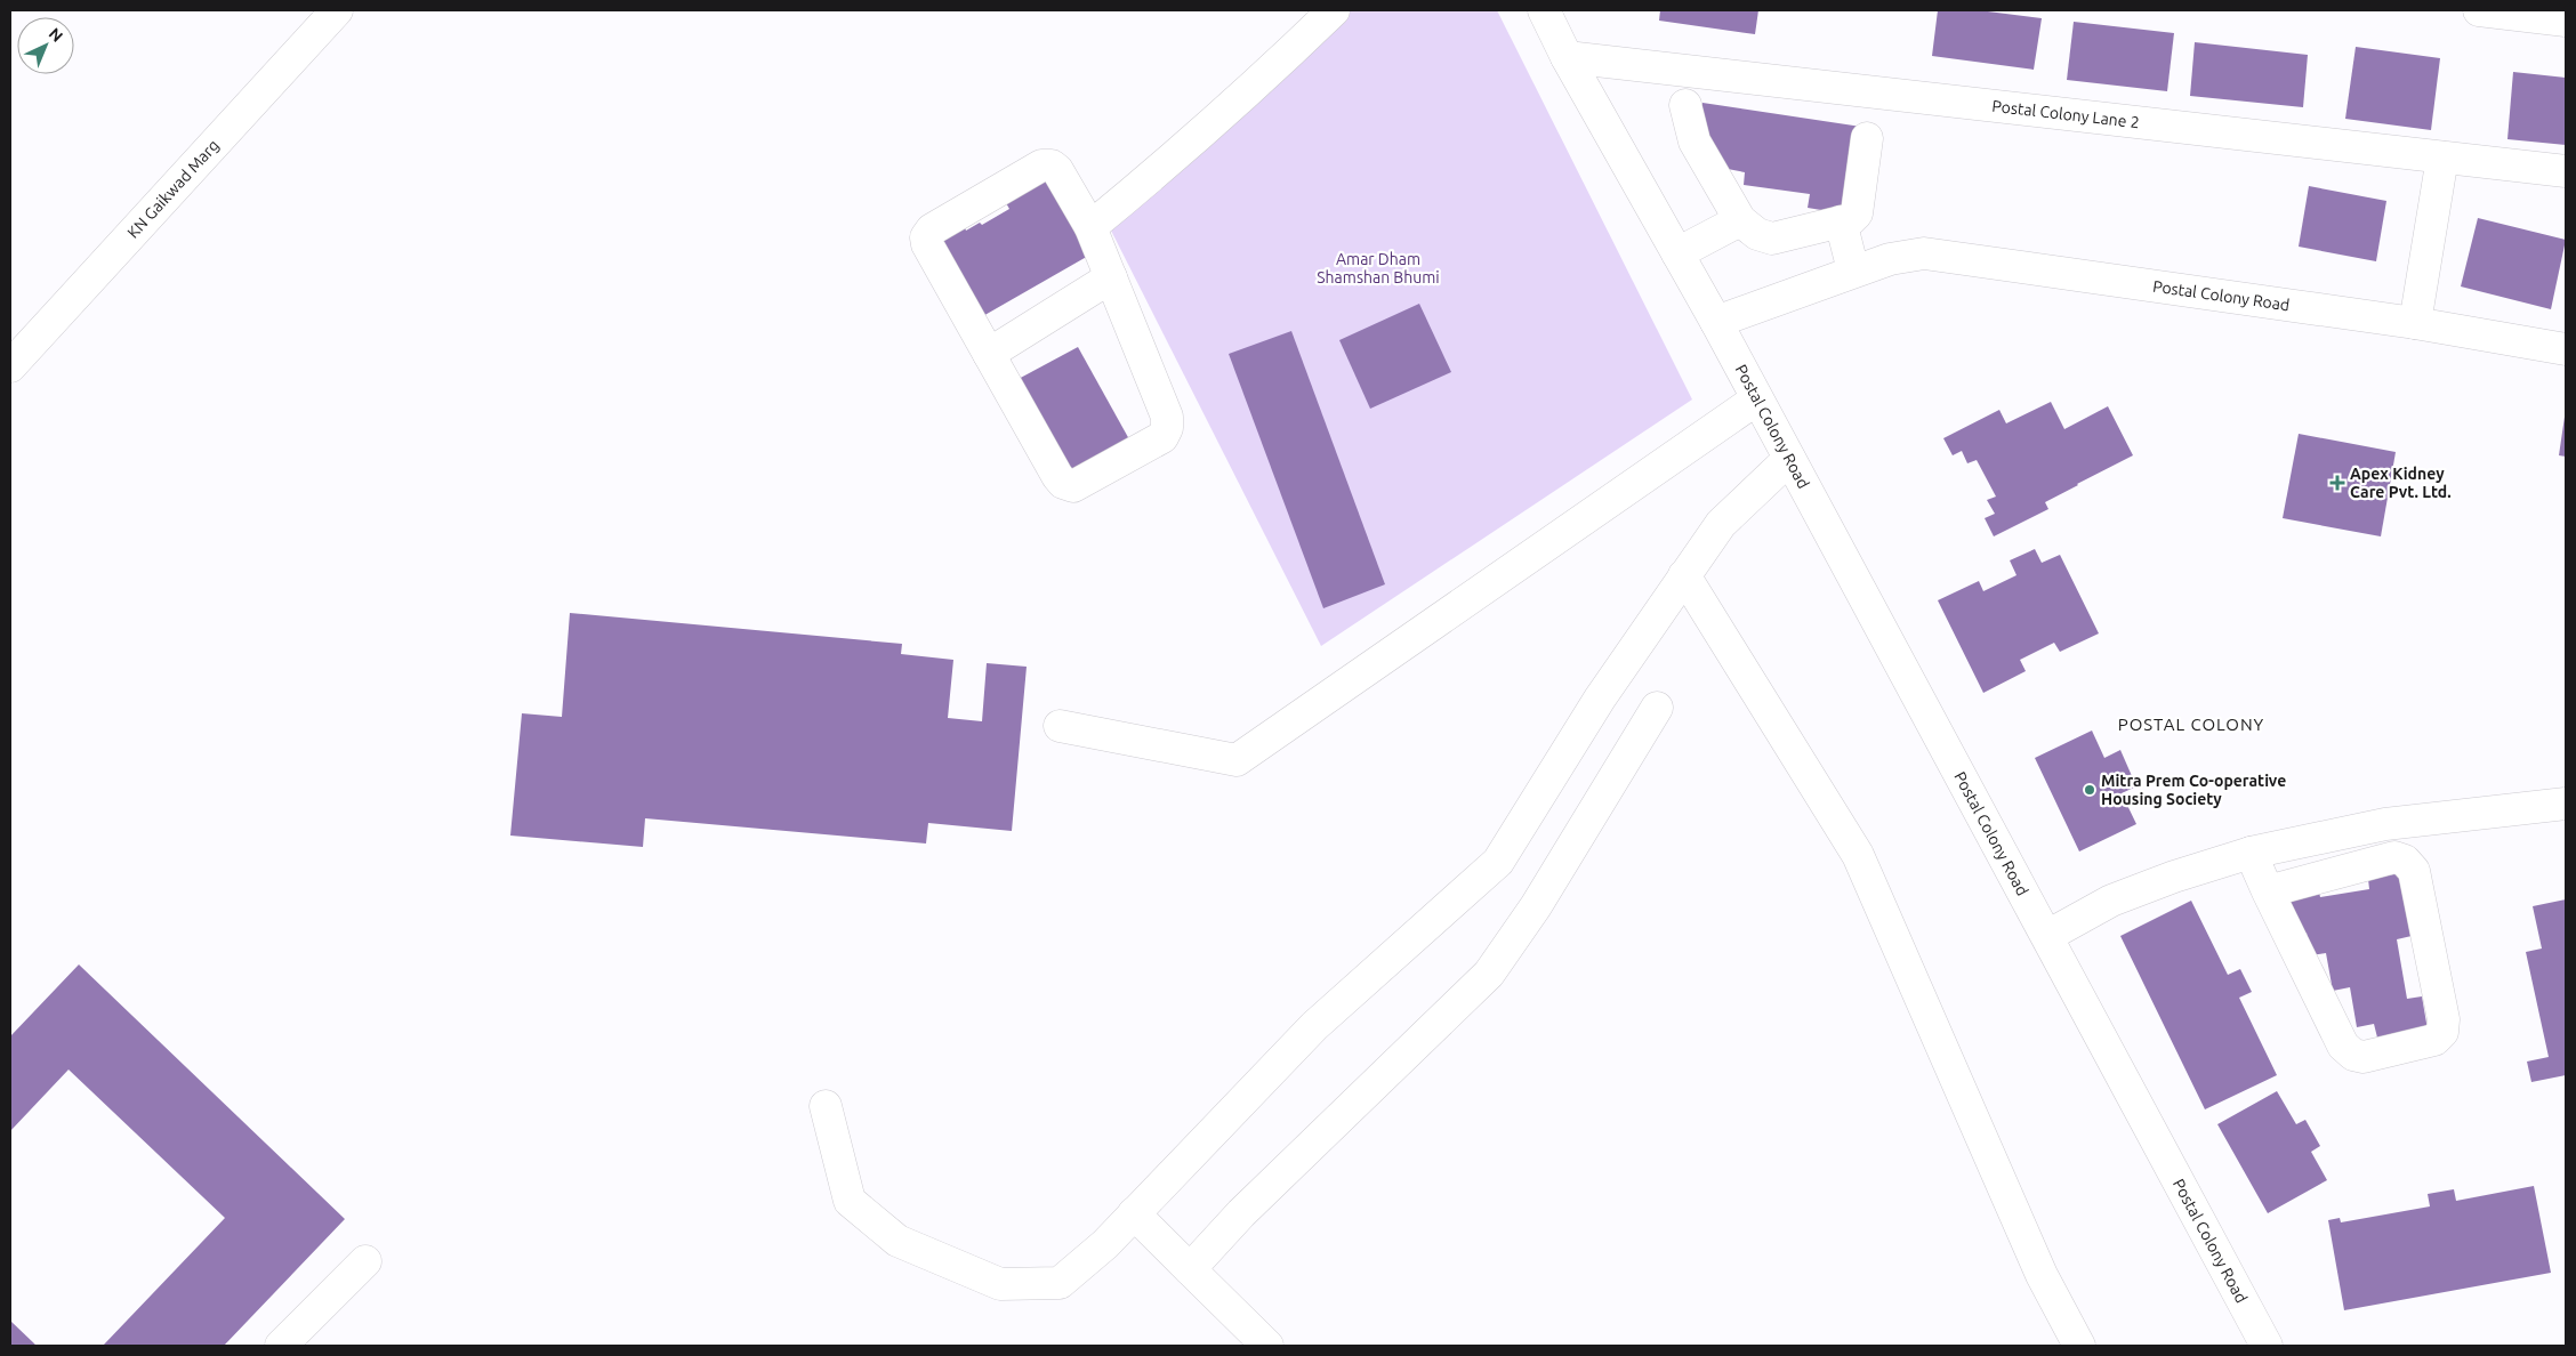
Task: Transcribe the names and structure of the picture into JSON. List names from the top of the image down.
{
  "streets": {
    "street": ["Postal Colony Lane 2", "KN Gaikwad Marg", "Postal Colony Road"]
  },
  "crossings": [
    ["Postal Colony Lane 2", "Postal Colony Road"]
  ],
  "districts": ["POSTAL COLONY"],
  "parks": ["Amar Dham Shamshan Bhumi"],
  "places": {
    "health": ["Apex Kidney Care Pvt. Ltd."],
    "other": ["Mitra Prem Co-operative Housing Society"]
  },
  "north": "top right"
}
